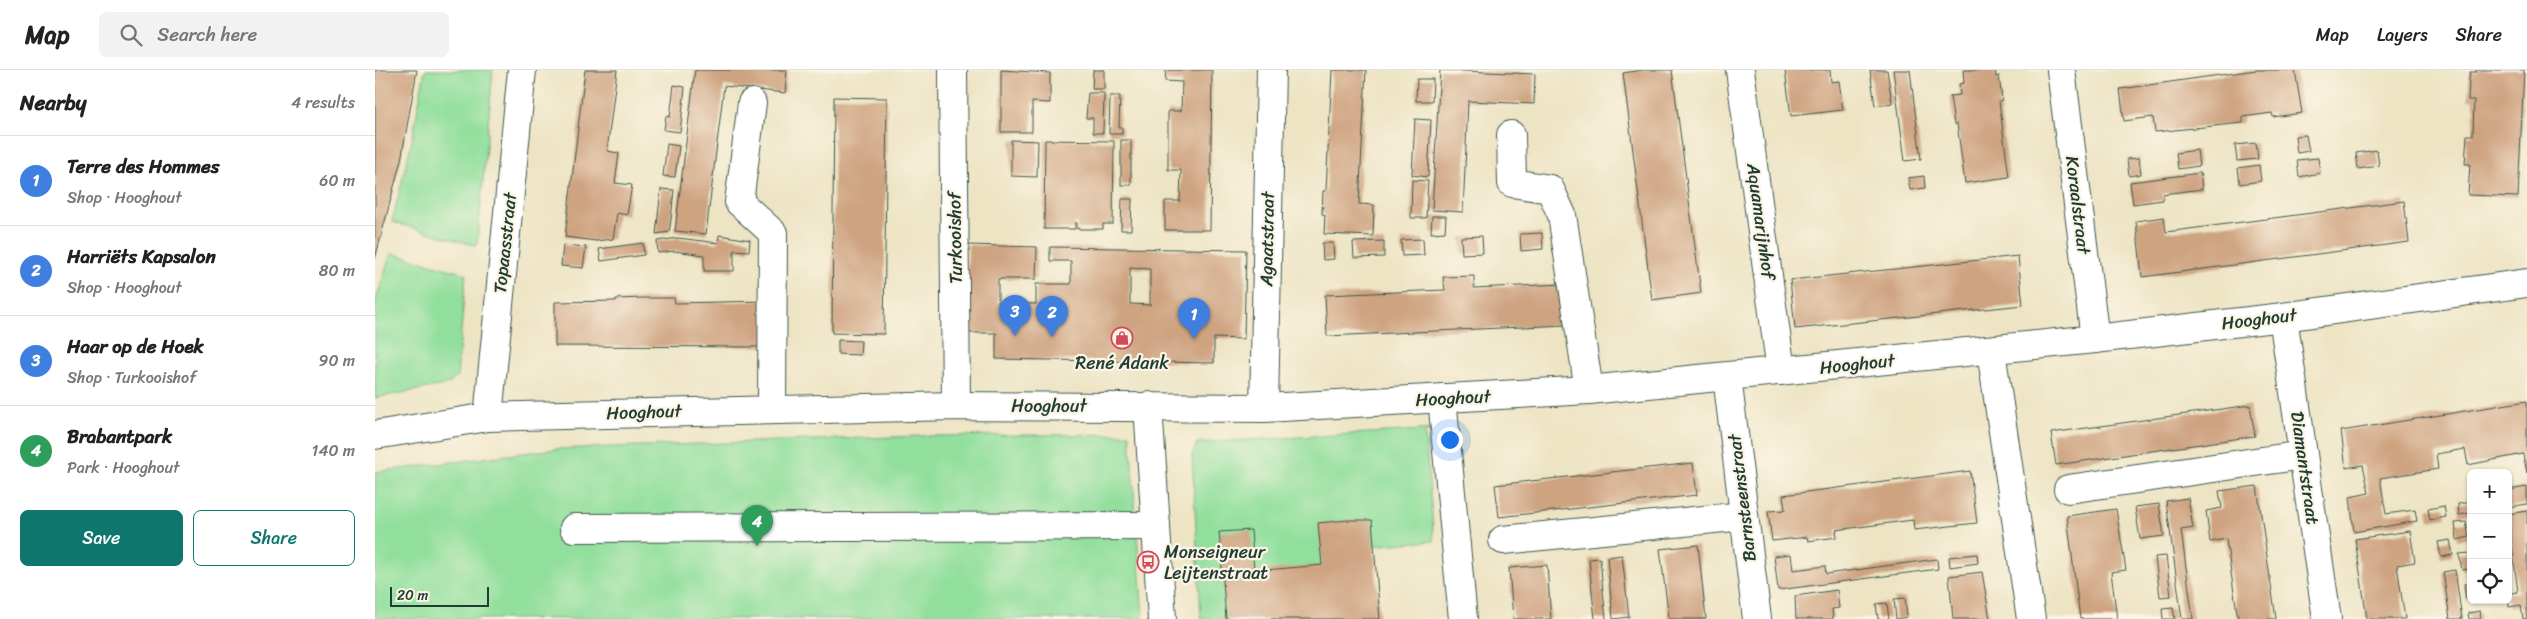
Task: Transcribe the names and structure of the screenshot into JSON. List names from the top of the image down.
{
  "streets": {
    "street": [
      "Koraalstraat",
      "Aquamarijnhof",
      "Turkooishof",
      "Agaatstraat",
      "Topaasstraat",
      "Hooghout",
      "Diamantstraat",
      "Barnsteenstraat"
    ]
  },
  "crossings": [
    ["Koraalstraat", "Hooghout"],
    ["Aquamarijnhof", "Hooghout"],
    ["Turkooishof", "Hooghout"],
    ["Agaatstraat", "Hooghout"],
    ["Topaasstraat", "Hooghout"],
    ["Hooghout", "Diamantstraat"],
    ["Hooghout", "Barnsteenstraat"]
  ],
  "places": {
    "shop": ["René Adank"],
    "bus stop": ["Monseigneur Leijtenstraat"]
  },
  "scale_bar": "20 m",
  "page": {
    "header": "Map",
    "search": "Search here",
    "nav": ["Map", "Layers", "Share"],
    "heading": ["Nearby", "4 results"],
    "list": [
      {
        "mark": "1",
        "name": "Terre des Hommes",
        "note": "Shop · Hooghout",
        "value": "60 m"
      },
      {
        "mark": "2",
        "name": "Harriëts Kapsalon",
        "note": "Shop · Hooghout",
        "value": "80 m"
      },
      {
        "mark": "3",
        "name": "Haar op de Hoek",
        "note": "Shop · Turkooishof",
        "value": "90 m"
      },
      {
        "mark": "4",
        "name": "Brabantpark",
        "note": "Park · Hooghout",
        "value": "140 m"
      }
    ],
    "pins": [
      "3",
      "2",
      "1",
      "4"
    ],
    "map_buttons": ["+", "−"],
    "buttons": ["Save", "Share"],
    "scale": "20 m"
  }
}
